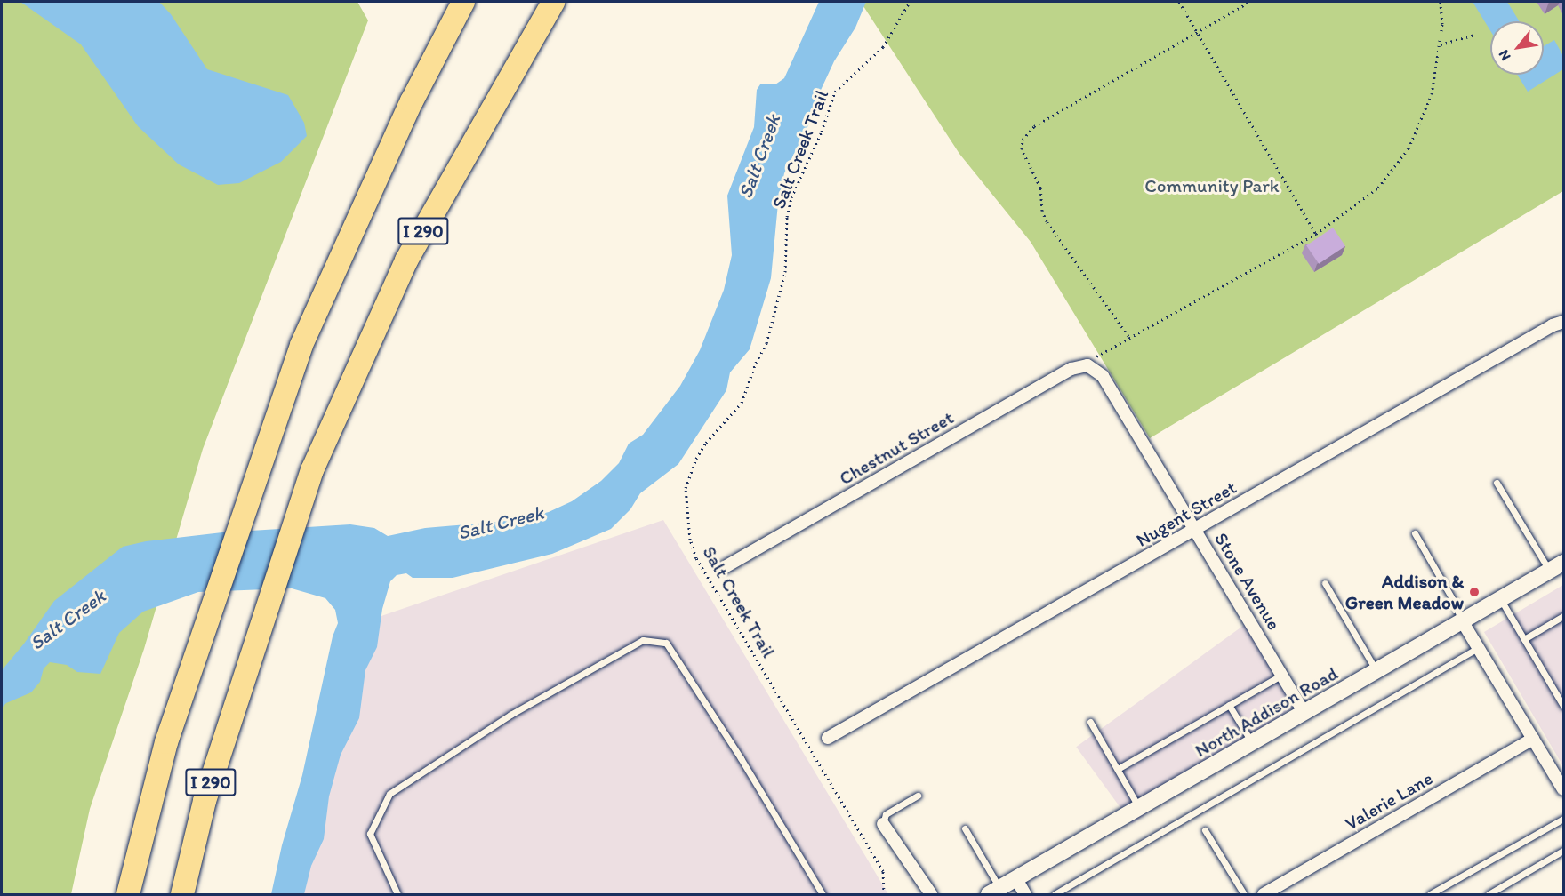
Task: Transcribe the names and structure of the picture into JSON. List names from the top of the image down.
{
  "streets": {
    "highway": ["I 290"],
    "street": [
      "Chestnut Street",
      "Nugent Street",
      "Stone Avenue",
      "North Addison Road",
      "Valerie Lane"
    ],
    "path": ["Salt Creek Trail"]
  },
  "crossings": [
    ["Chestnut Street", "Stone Avenue"],
    ["Nugent Street", "Stone Avenue"],
    ["Stone Avenue", "North Addison Road"]
  ],
  "water": ["Salt Creek"],
  "parks": ["Community Park"],
  "places": ["Addison & Green Meadow"],
  "north": "bottom left"
}
